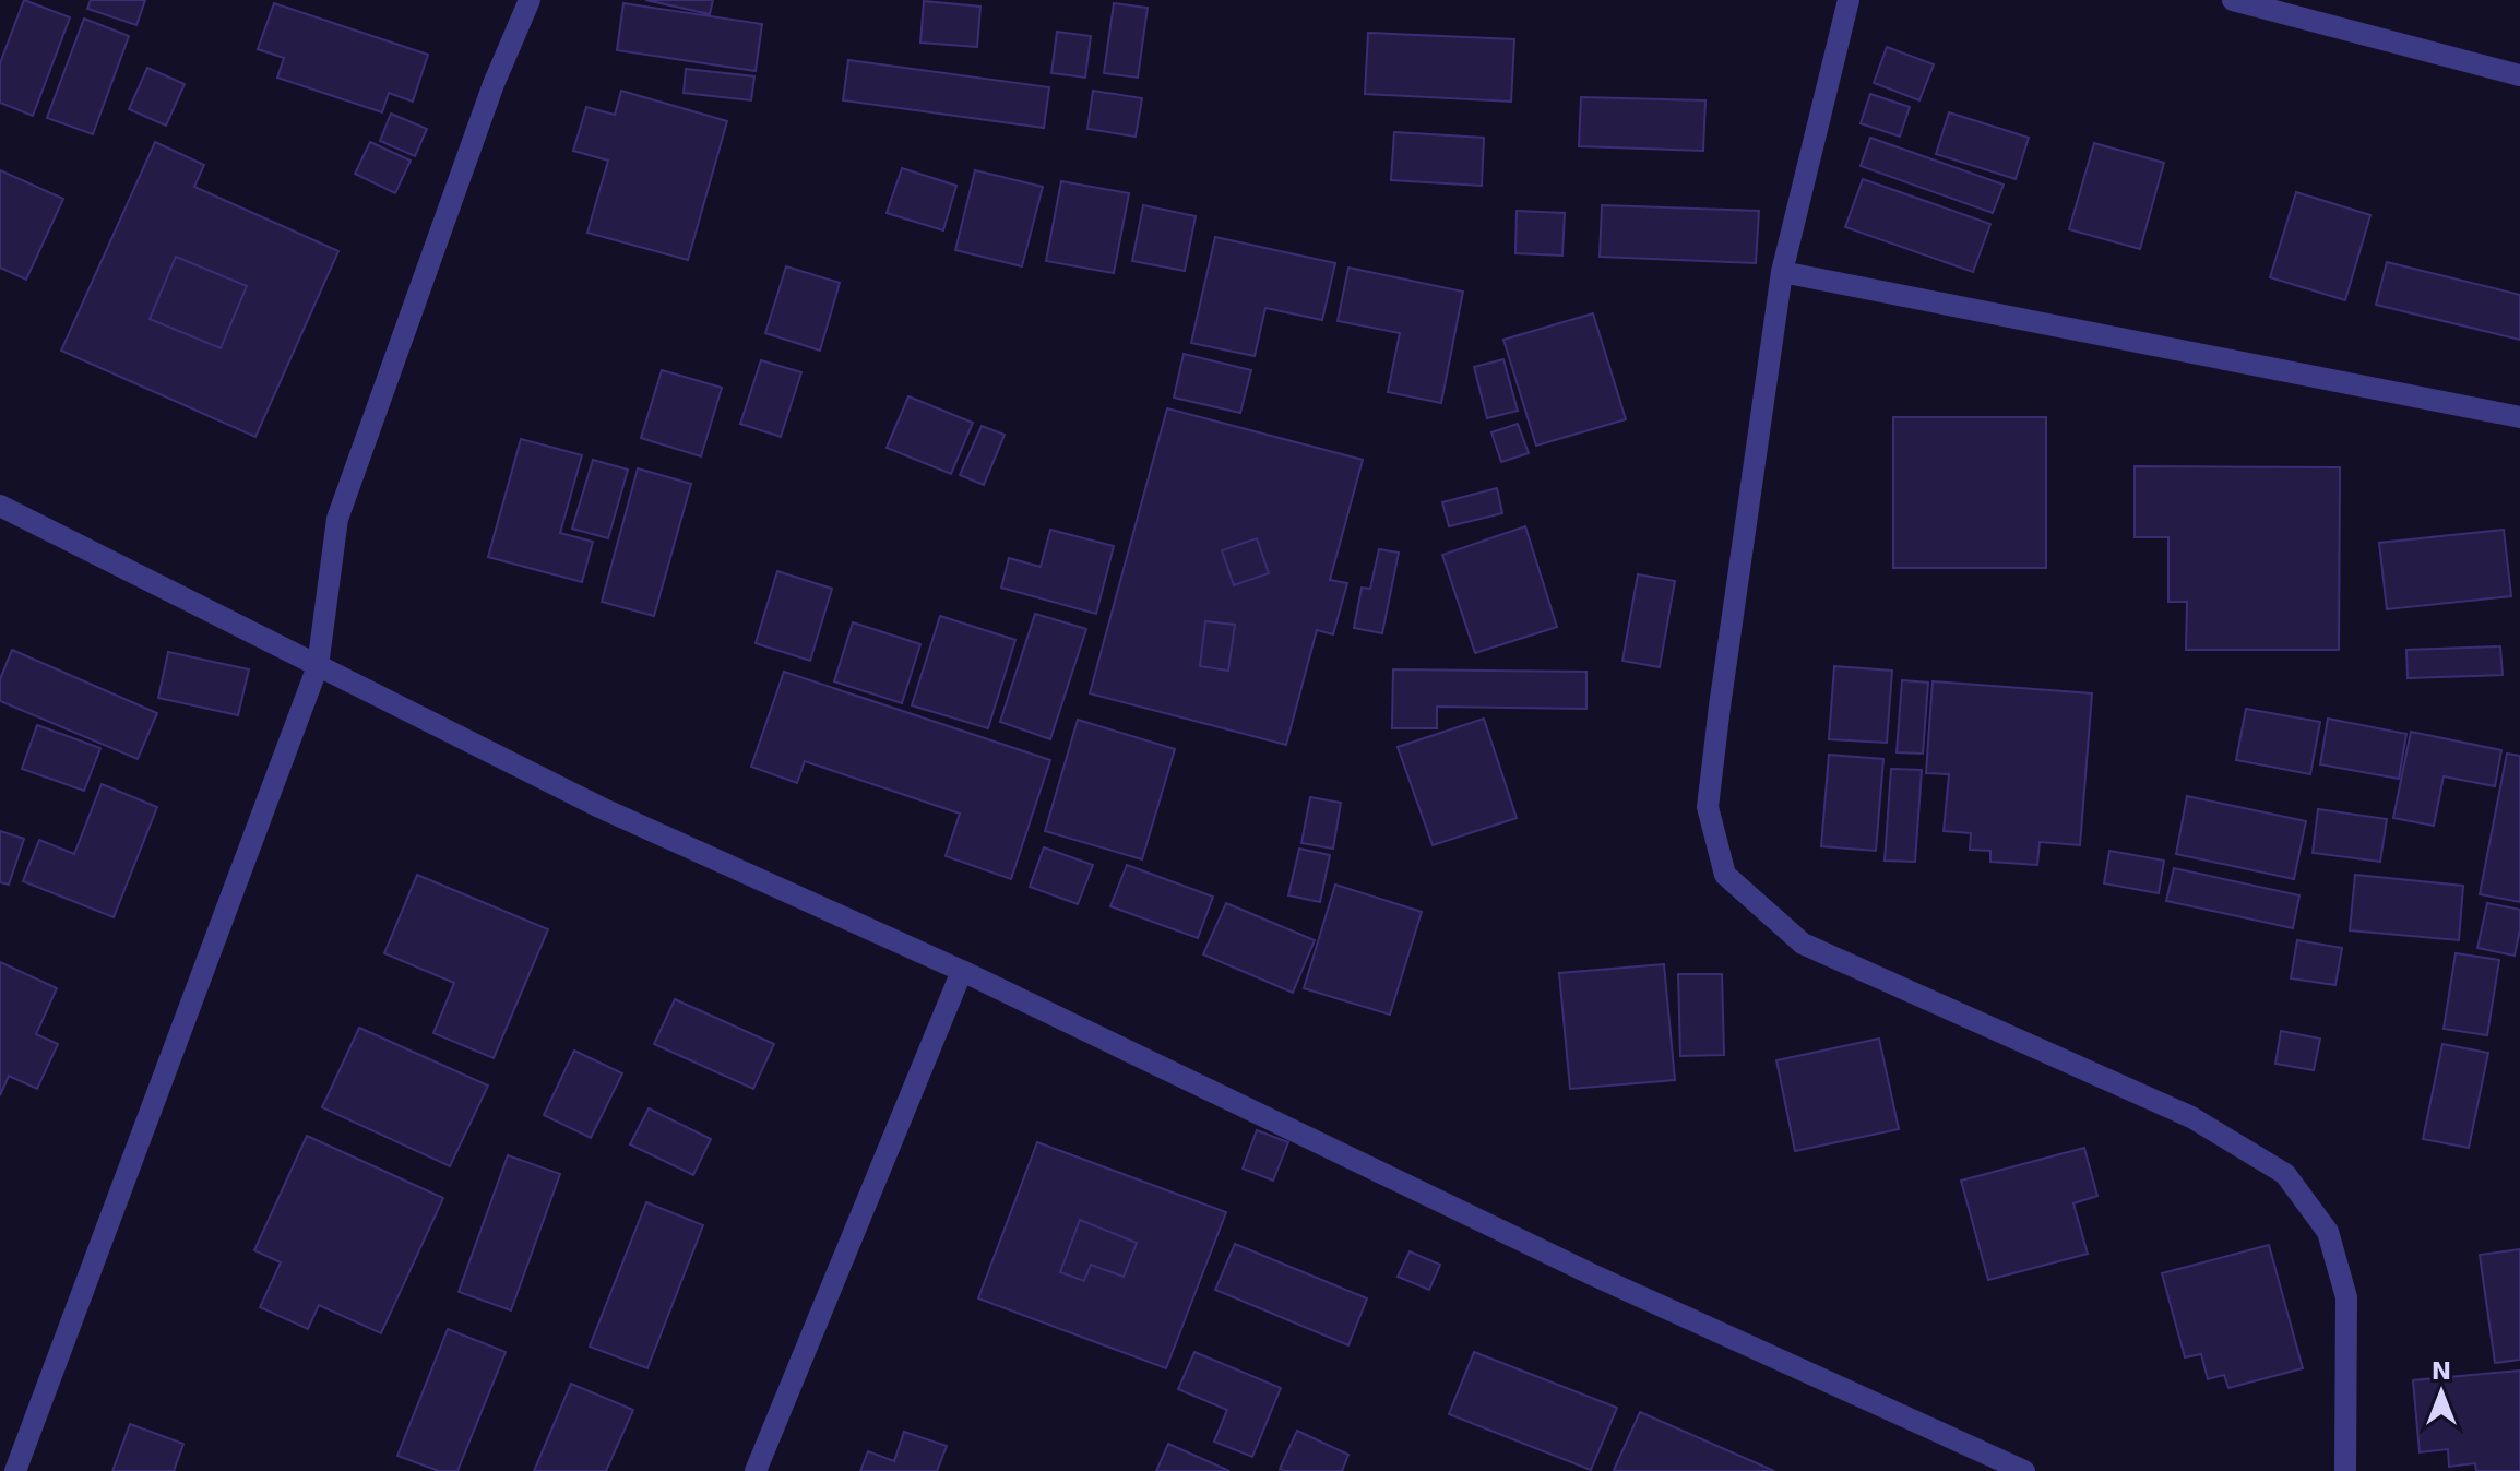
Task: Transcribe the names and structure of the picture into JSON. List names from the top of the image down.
{
  "north": "top"
}
